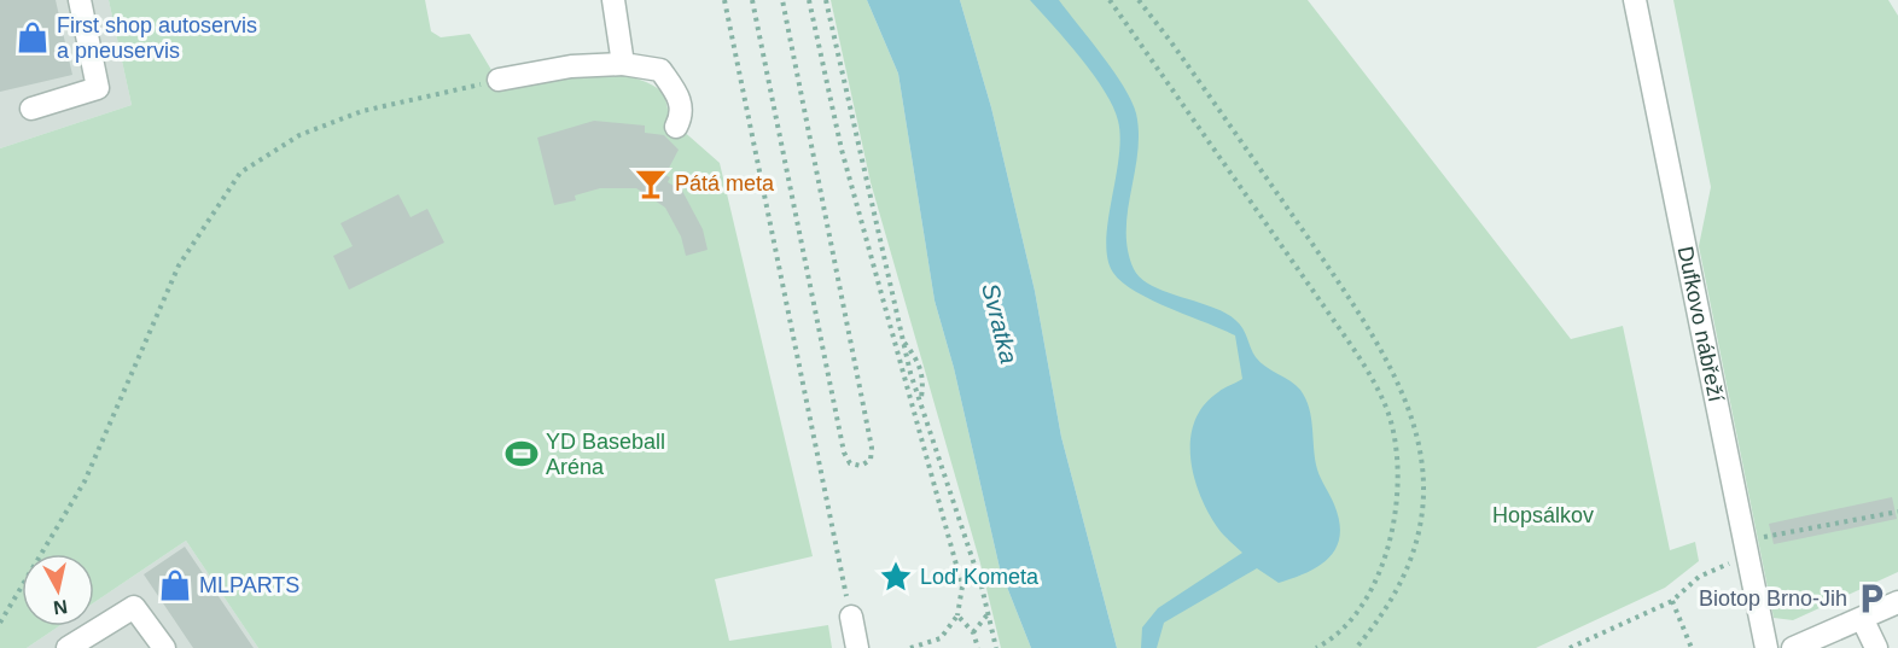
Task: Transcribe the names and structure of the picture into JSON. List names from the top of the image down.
{
  "streets": {
    "street": ["Dufkovo nábřeží"]
  },
  "water": ["Svratka"],
  "parks": ["Hopsálkov"],
  "places": {
    "shop": ["First shop autoservis a pneuservis", "MLPARTS"],
    "bar": ["Pátá meta"],
    "sports": ["YD Baseball Aréna"],
    "place": ["Loď Kometa"],
    "parking": ["Biotop Brno-Jih"]
  },
  "north": "bottom"
}
